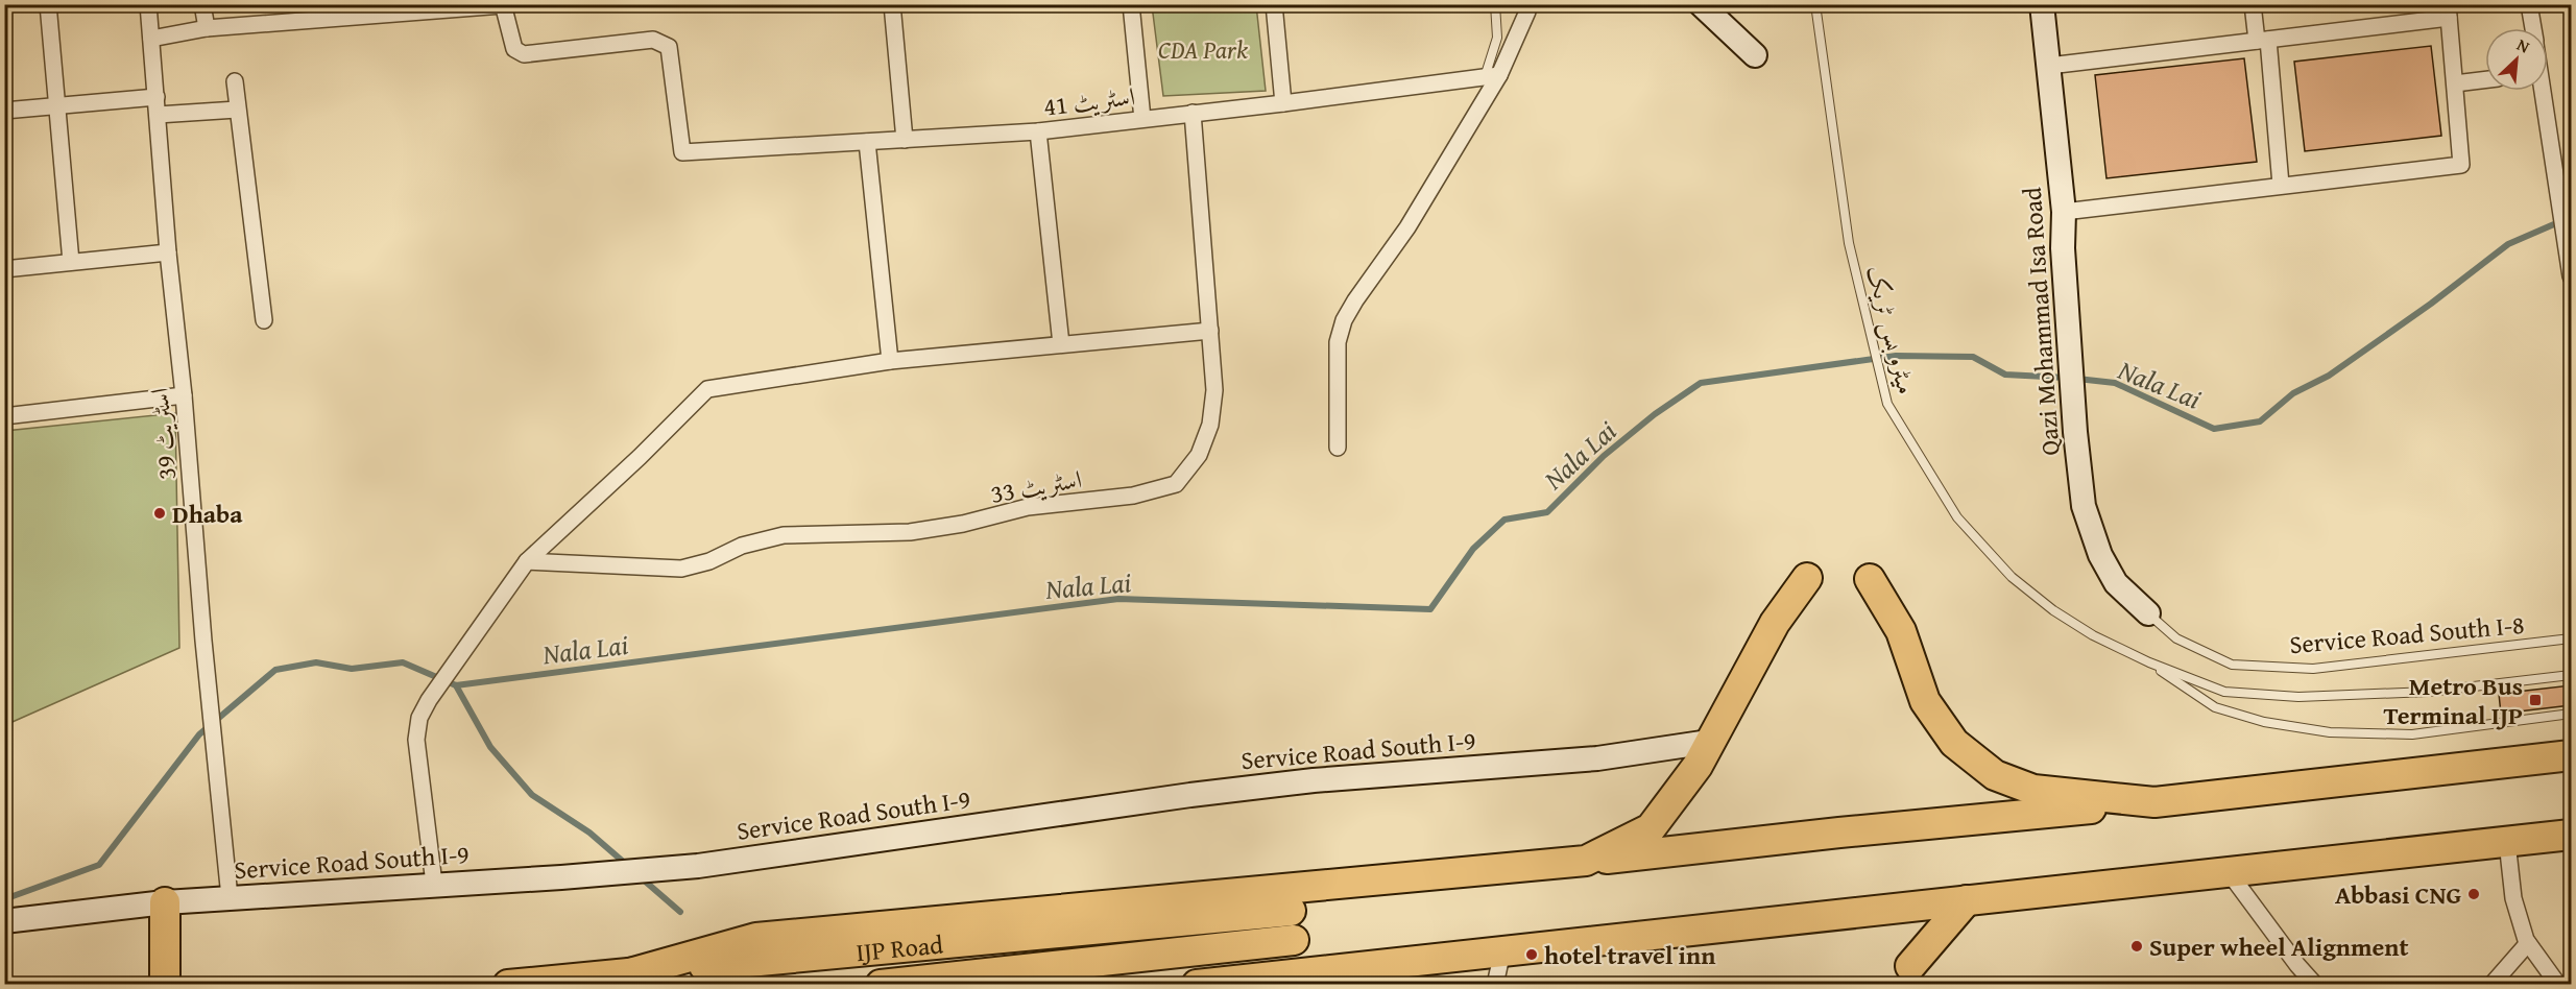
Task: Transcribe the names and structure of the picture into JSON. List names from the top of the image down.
{
  "streets": {
    "highway": ["IJP Road"],
    "street": [
      "اسٹریٹ 41",
      "Qazi Mohammad Isa Road",
      "اسٹریٹ 39",
      "اسٹریٹ 33",
      "Service Road South I-9"
    ],
    "lane": ["میٹرو بس ٹریک", "Service Road South I-8"]
  },
  "crossings": [
    ["اسٹریٹ 41", "اسٹریٹ 33"],
    ["Qazi Mohammad Isa Road", "Service Road South I-8"],
    ["اسٹریٹ 39", "Service Road South I-9"]
  ],
  "water": ["Nala Lai"],
  "parks": ["CDA Park"],
  "places": {
    "other": [
      "Dhaba",
      "Abbasi CNG",
      "Super wheel Alignment",
      "hotel travel inn"
    ],
    "transit": ["Metro Bus Terminal IJP"]
  },
  "north": "top right"
}
